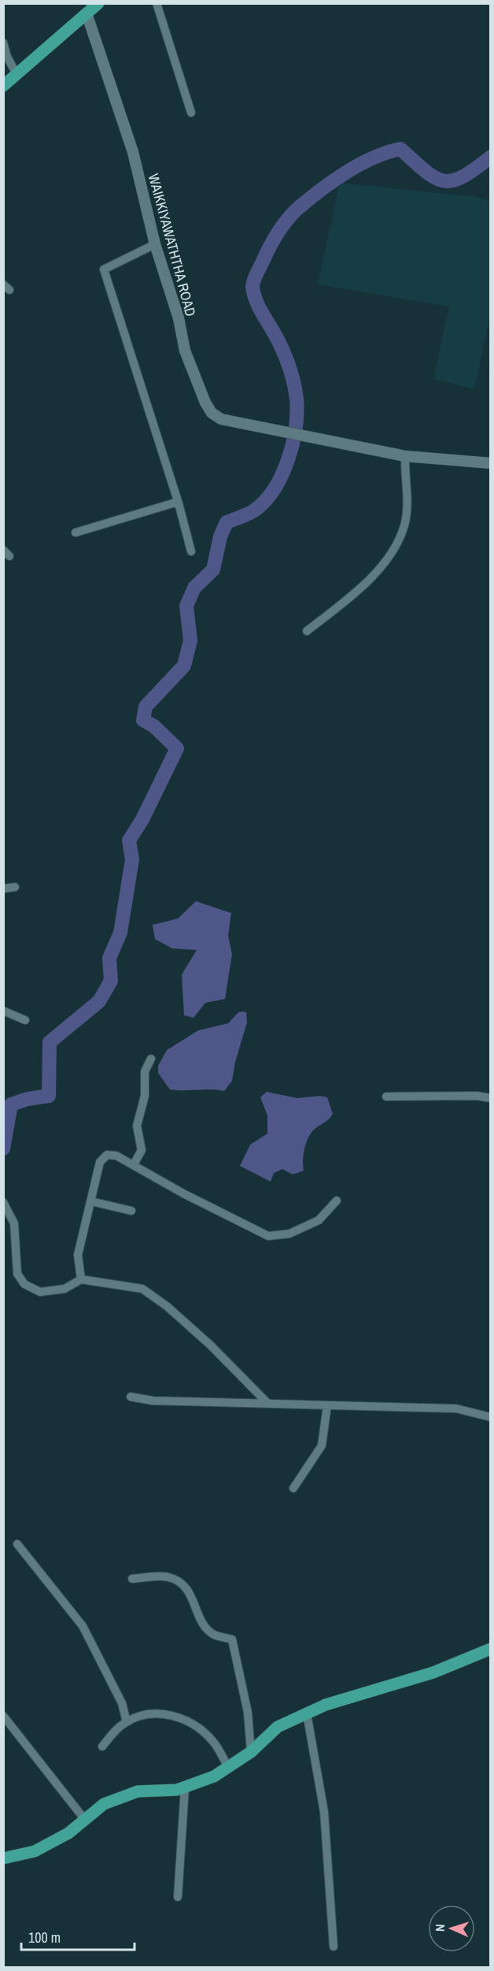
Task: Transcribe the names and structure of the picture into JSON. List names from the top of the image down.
{
  "streets": {
    "street": ["WAIKKIYAWATHTHA ROAD"]
  },
  "scale_bar": "100 m",
  "north": "left"
}
